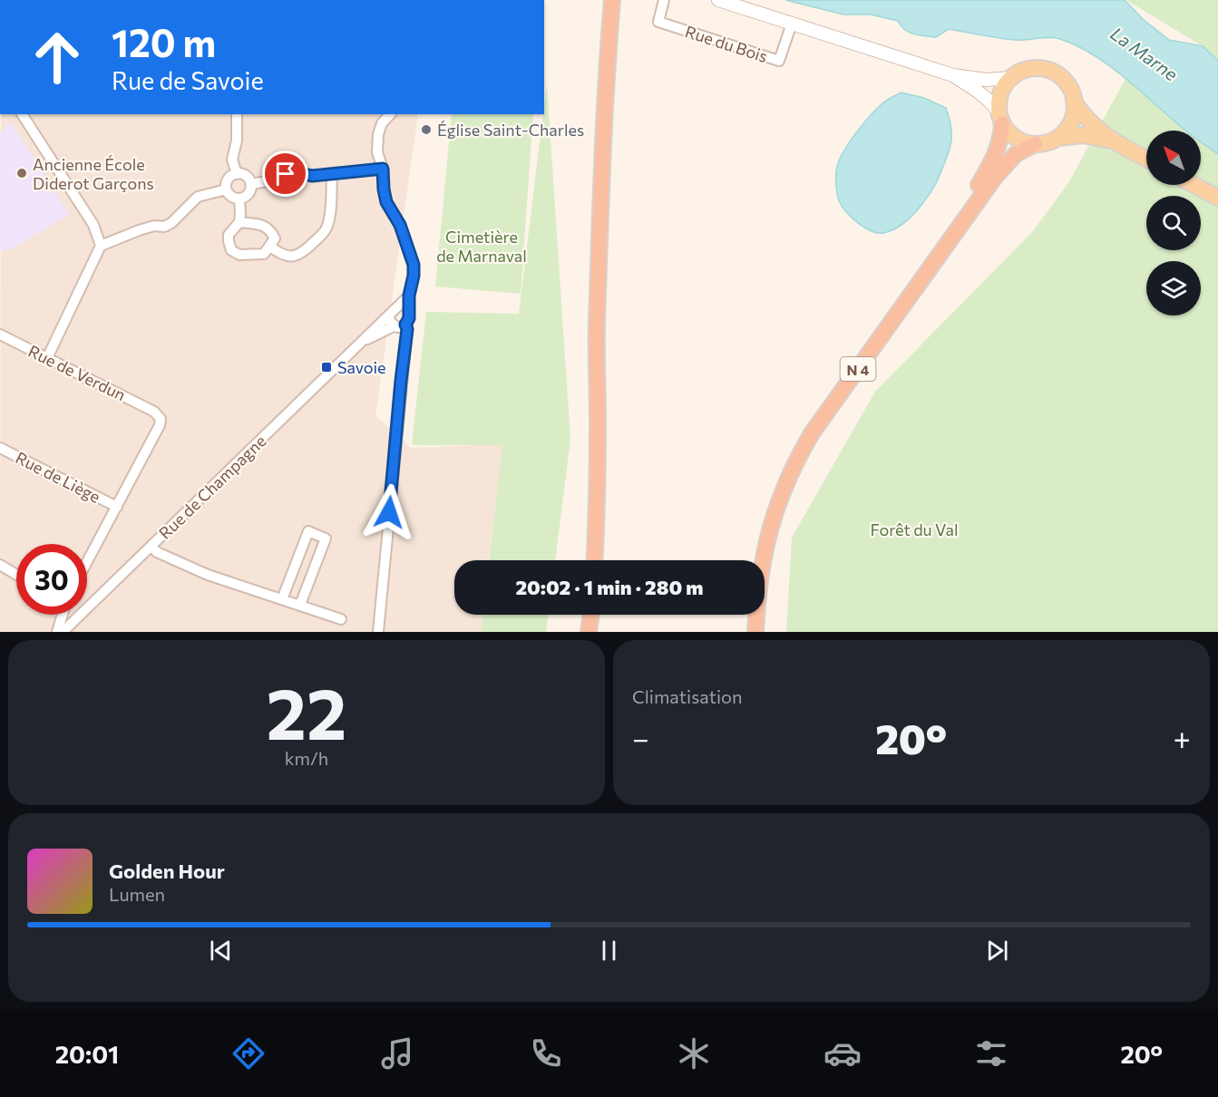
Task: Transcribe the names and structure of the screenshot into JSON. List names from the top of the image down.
{
  "streets": {
    "highway": ["N 4"],
    "street": [
      "Rue du Bois",
      "Rue de Verdun",
      "Rue de Liège",
      "Rue de Champagne"
    ]
  },
  "crossings": [
    ["Rue de Verdun", "Rue de Liège"]
  ],
  "water": ["La Marne"],
  "parks": ["Cimetière de Marnaval", "Forêt du Val"],
  "places": {
    "other": ["Église Saint-Charles", "Ancienne École Diderot Garçons"],
    "transit": ["Savoie"]
  },
  "north": "top left",
  "page": {
    "turn": ["120 m", "Rue de Savoie"],
    "limit": "30",
    "trip": "20:02 · 1 min · 280 m",
    "tile": [
      ["22", "km/h"],
      "Climatisation"
    ],
    "heat": ["−", "20°", "+"],
    "song": ["Golden Hour", "Lumen"],
    "tabs": ["20:01", "20°"]
  }
}
